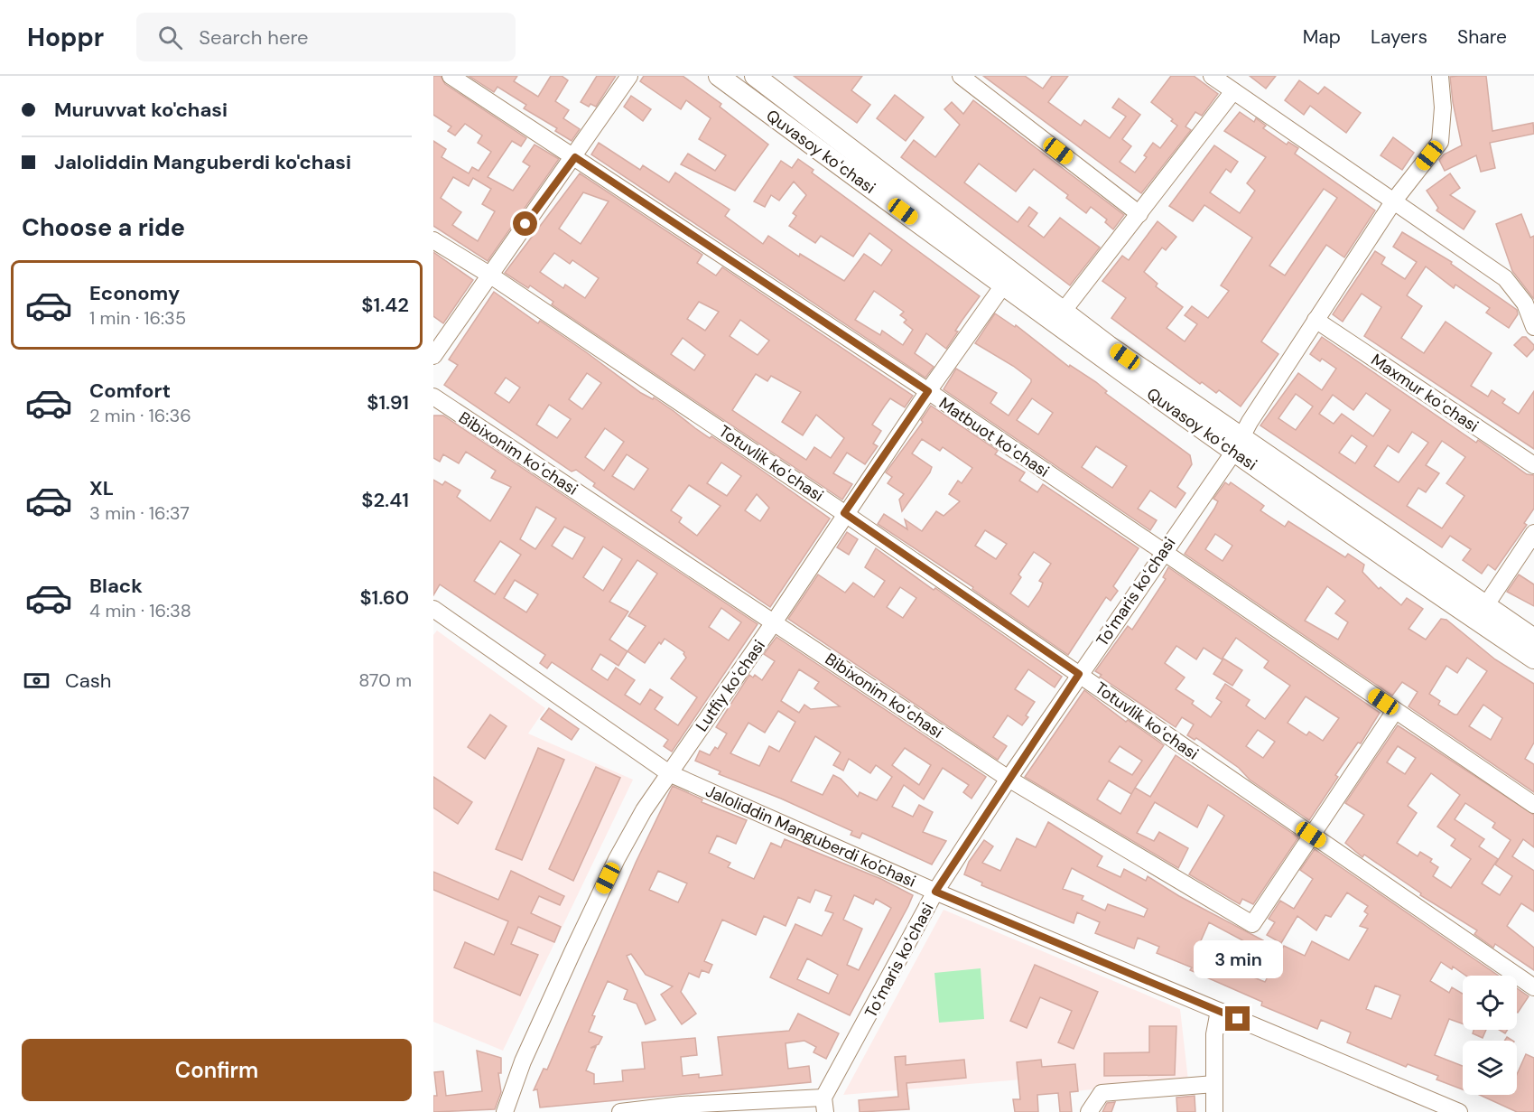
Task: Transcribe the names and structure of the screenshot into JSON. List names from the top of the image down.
{
  "streets": {
    "main road": ["Quvasoy koʻchasi"],
    "street": [
      "Maxmur koʻchasi",
      "Matbuot koʻchasi",
      "Bibixonim koʻchasi",
      "Totuvlik koʻchasi",
      "Toʻmaris koʻchasi",
      "Lutfiy koʻchasi",
      "Jaloliddin Manguberdi ko'chasi"
    ]
  },
  "crossings": [
    ["Quvasoy koʻchasi", "Toʻmaris koʻchasi"],
    ["Quvasoy koʻchasi", "Lutfiy koʻchasi"],
    ["Maxmur koʻchasi", "Toʻmaris koʻchasi"],
    ["Matbuot koʻchasi", "Toʻmaris koʻchasi"],
    ["Matbuot koʻchasi", "Lutfiy koʻchasi"],
    ["Bibixonim koʻchasi", "Totuvlik koʻchasi"],
    ["Bibixonim koʻchasi", "Toʻmaris koʻchasi"],
    ["Bibixonim koʻchasi", "Lutfiy koʻchasi"],
    ["Totuvlik koʻchasi", "Toʻmaris koʻchasi"],
    ["Totuvlik koʻchasi", "Lutfiy koʻchasi"],
    ["Toʻmaris koʻchasi", "Jaloliddin Manguberdi ko'chasi"],
    ["Lutfiy koʻchasi", "Jaloliddin Manguberdi ko'chasi"]
  ],
  "page": {
    "header": "Hoppr",
    "search": "Search here",
    "nav": ["Map", "Layers", "Share"],
    "banner": ["Muruvvat ko'chasi", "Jaloliddin Manguberdi ko'chasi"],
    "heading": "Choose a ride",
    "list": [
      {
        "name": "Economy",
        "note": "1 min · 16:35",
        "value": "$1.42"
      },
      {
        "name": "Comfort",
        "note": "2 min · 16:36",
        "value": "$1.91"
      },
      {
        "name": "XL",
        "note": "3 min · 16:37",
        "value": "$2.41"
      },
      {
        "name": "Black",
        "note": "4 min · 16:38",
        "value": "$1.60"
      }
    ],
    "pay": ["Cash", "870 m"],
    "bubble": "3 min",
    "buttons": "Confirm"
  }
}
